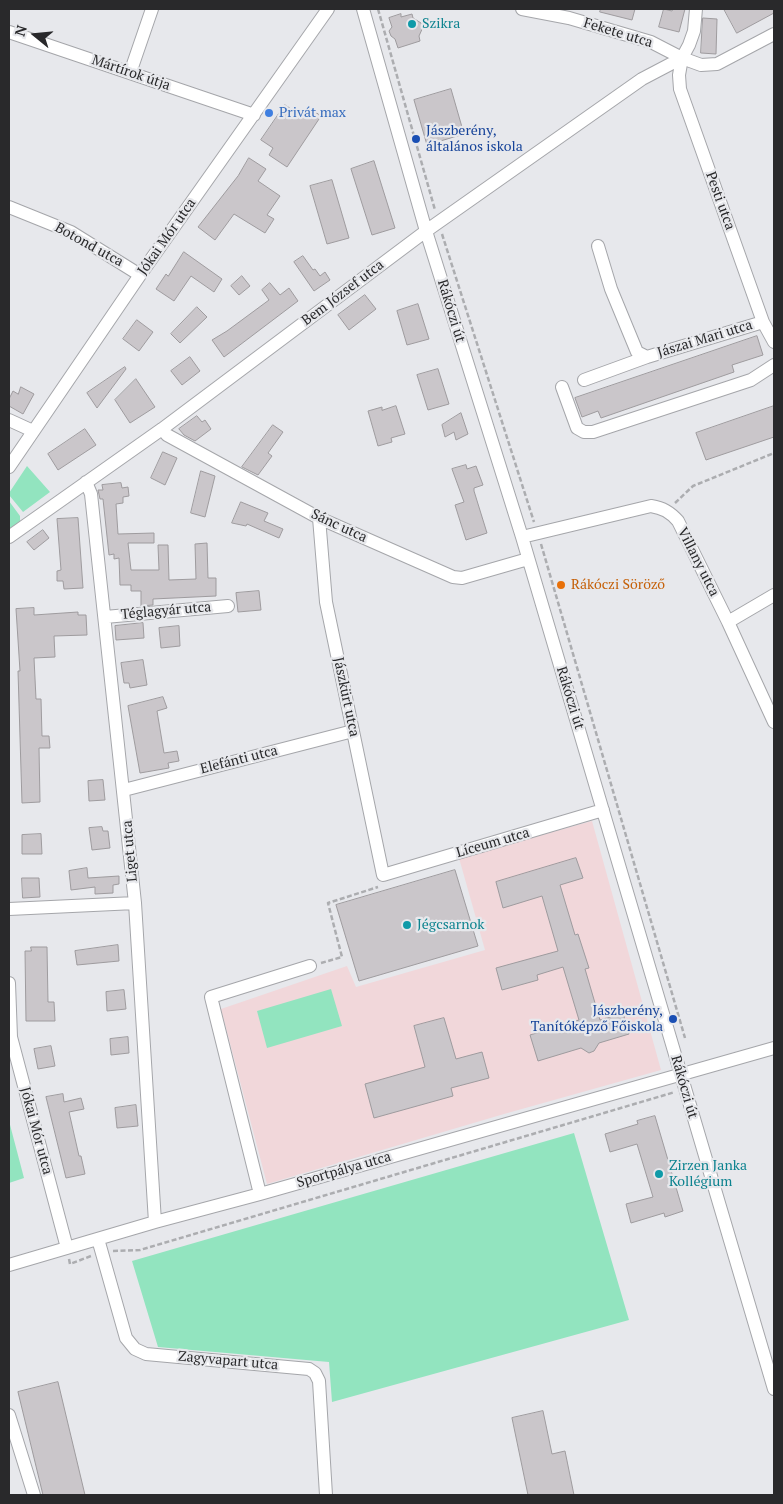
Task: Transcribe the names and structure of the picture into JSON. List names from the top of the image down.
{
  "streets": {
    "street": [
      "Fekete utca",
      "Mártírok útja",
      "Pesti utca",
      "Jókai Mór utca",
      "Botond utca",
      "Bem József utca",
      "Rákóczi út",
      "Jászai Mari utca",
      "Sánc utca",
      "Villany utca",
      "Téglagyár utca",
      "Jászkürt utca",
      "Elefánti utca",
      "Líceum utca",
      "Liget utca",
      "Sportpálya utca",
      "Zagyvapart utca"
    ]
  },
  "crossings": [
    ["Fekete utca", "Pesti utca"],
    ["Fekete utca", "Bem József utca"],
    ["Mártírok útja", "Jókai Mór utca"],
    ["Pesti utca", "Bem József utca"],
    ["Pesti utca", "Jászai Mari utca"],
    ["Jókai Mór utca", "Botond utca"],
    ["Jókai Mór utca", "Sportpálya utca"],
    ["Bem József utca", "Rákóczi út"],
    ["Bem József utca", "Sánc utca"],
    ["Bem József utca", "Liget utca"],
    ["Rákóczi út", "Sánc utca"],
    ["Rákóczi út", "Líceum utca"],
    ["Rákóczi út", "Sportpálya utca"],
    ["Sánc utca", "Jászkürt utca"],
    ["Téglagyár utca", "Liget utca"],
    ["Jászkürt utca", "Elefánti utca"],
    ["Jászkürt utca", "Líceum utca"],
    ["Elefánti utca", "Liget utca"],
    ["Liget utca", "Sportpálya utca"],
    ["Sportpálya utca", "Zagyvapart utca"]
  ],
  "places": [
    "Szikra",
    "Privát max",
    "Jászberény, általános iskola",
    "Rákóczi Söröző",
    "Jégcsarnok",
    "Jászberény, Tanítóképző Főiskola",
    "Zirzen Janka Kollégium"
  ],
  "north": "left"
}
